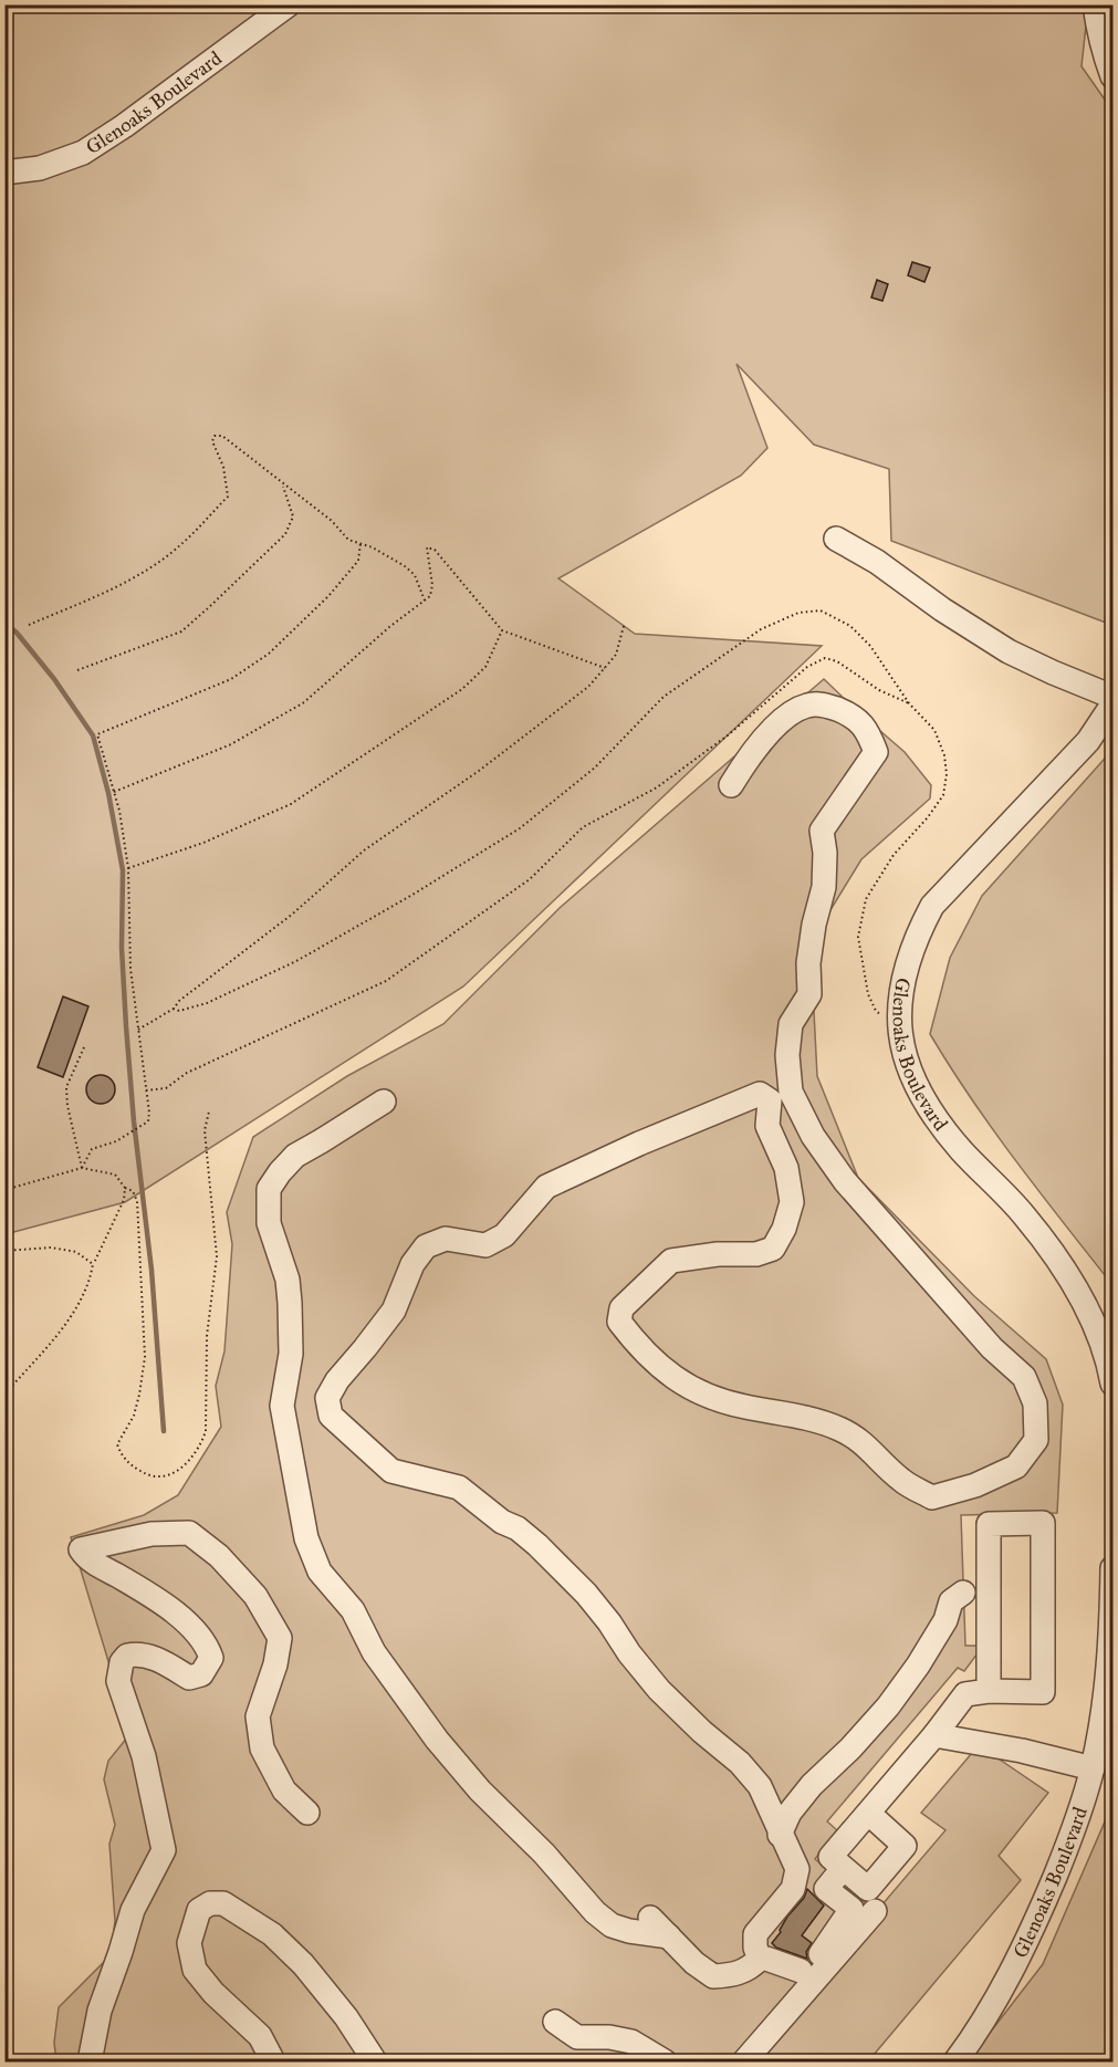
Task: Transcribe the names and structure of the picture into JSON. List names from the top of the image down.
{
  "streets": {
    "street": ["Glenoaks Boulevard"]
  }
}
